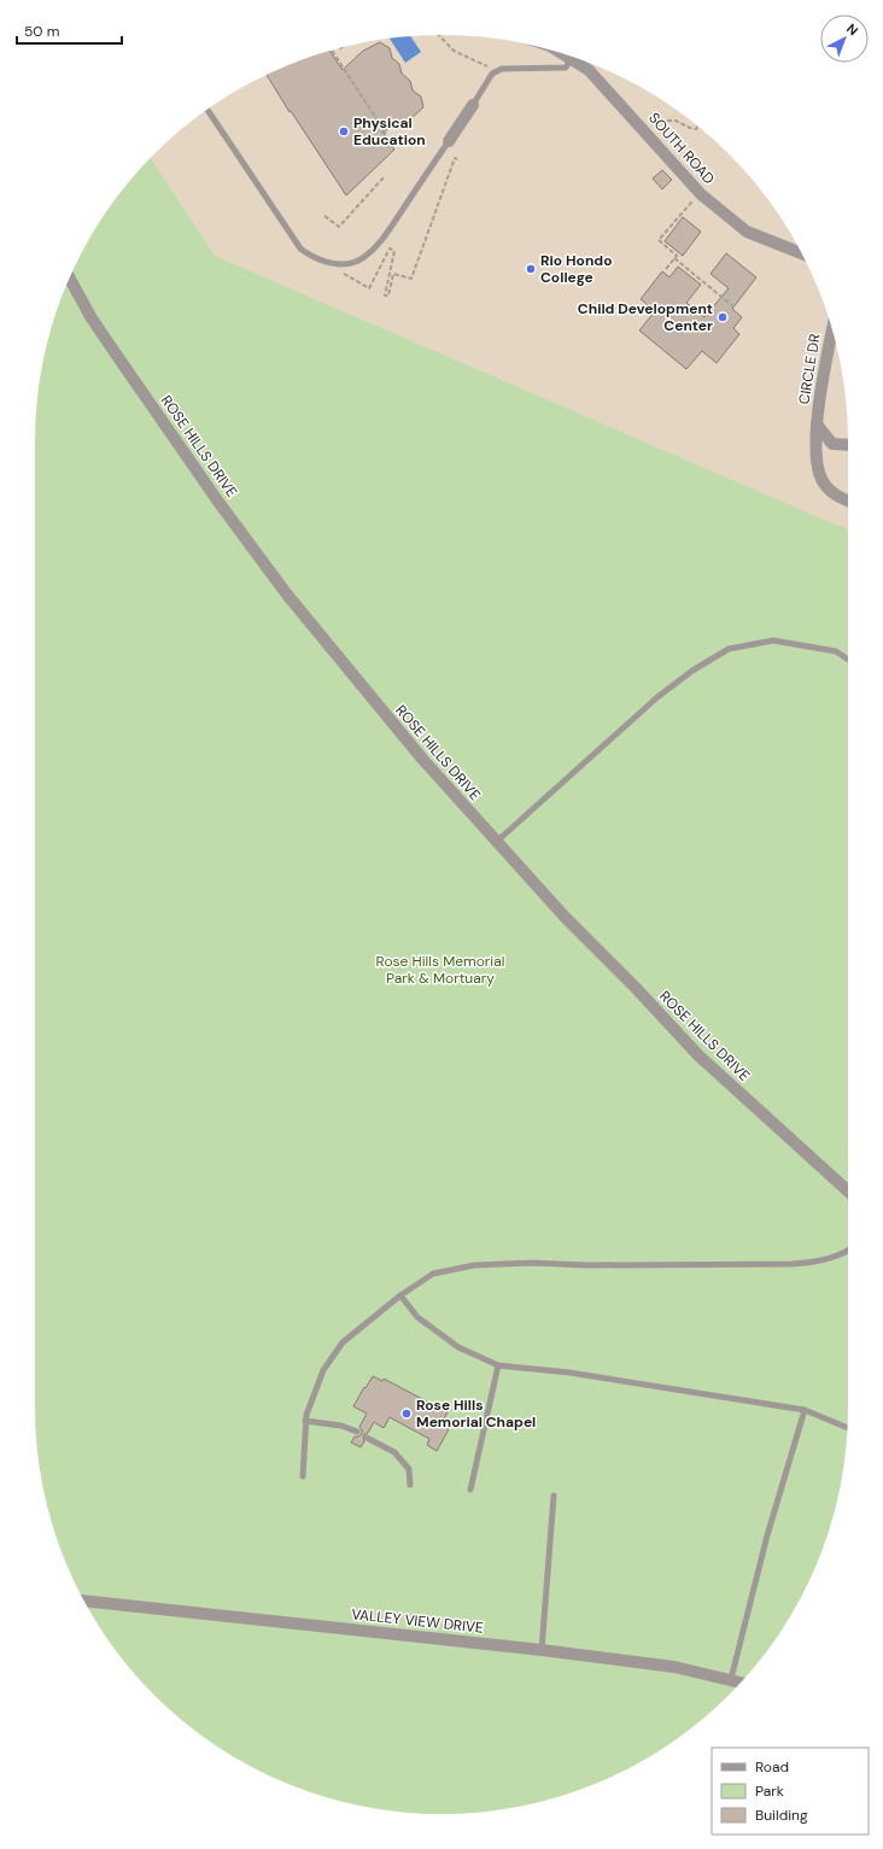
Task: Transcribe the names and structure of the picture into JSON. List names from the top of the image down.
{
  "streets": {
    "street": [
      "SOUTH ROAD",
      "CIRCLE DR",
      "ROSE HILLS DRIVE",
      "VALLEY VIEW DRIVE"
    ]
  },
  "parks": ["Rose Hills Memorial Park & Mortuary"],
  "places": [
    "Physical Education",
    "Rio Hondo College",
    "Child Development Center",
    "Rose Hills Memorial Chapel"
  ],
  "legend": ["Road", "Park", "Building"],
  "scale_bar": "50 m",
  "north": "top right"
}
